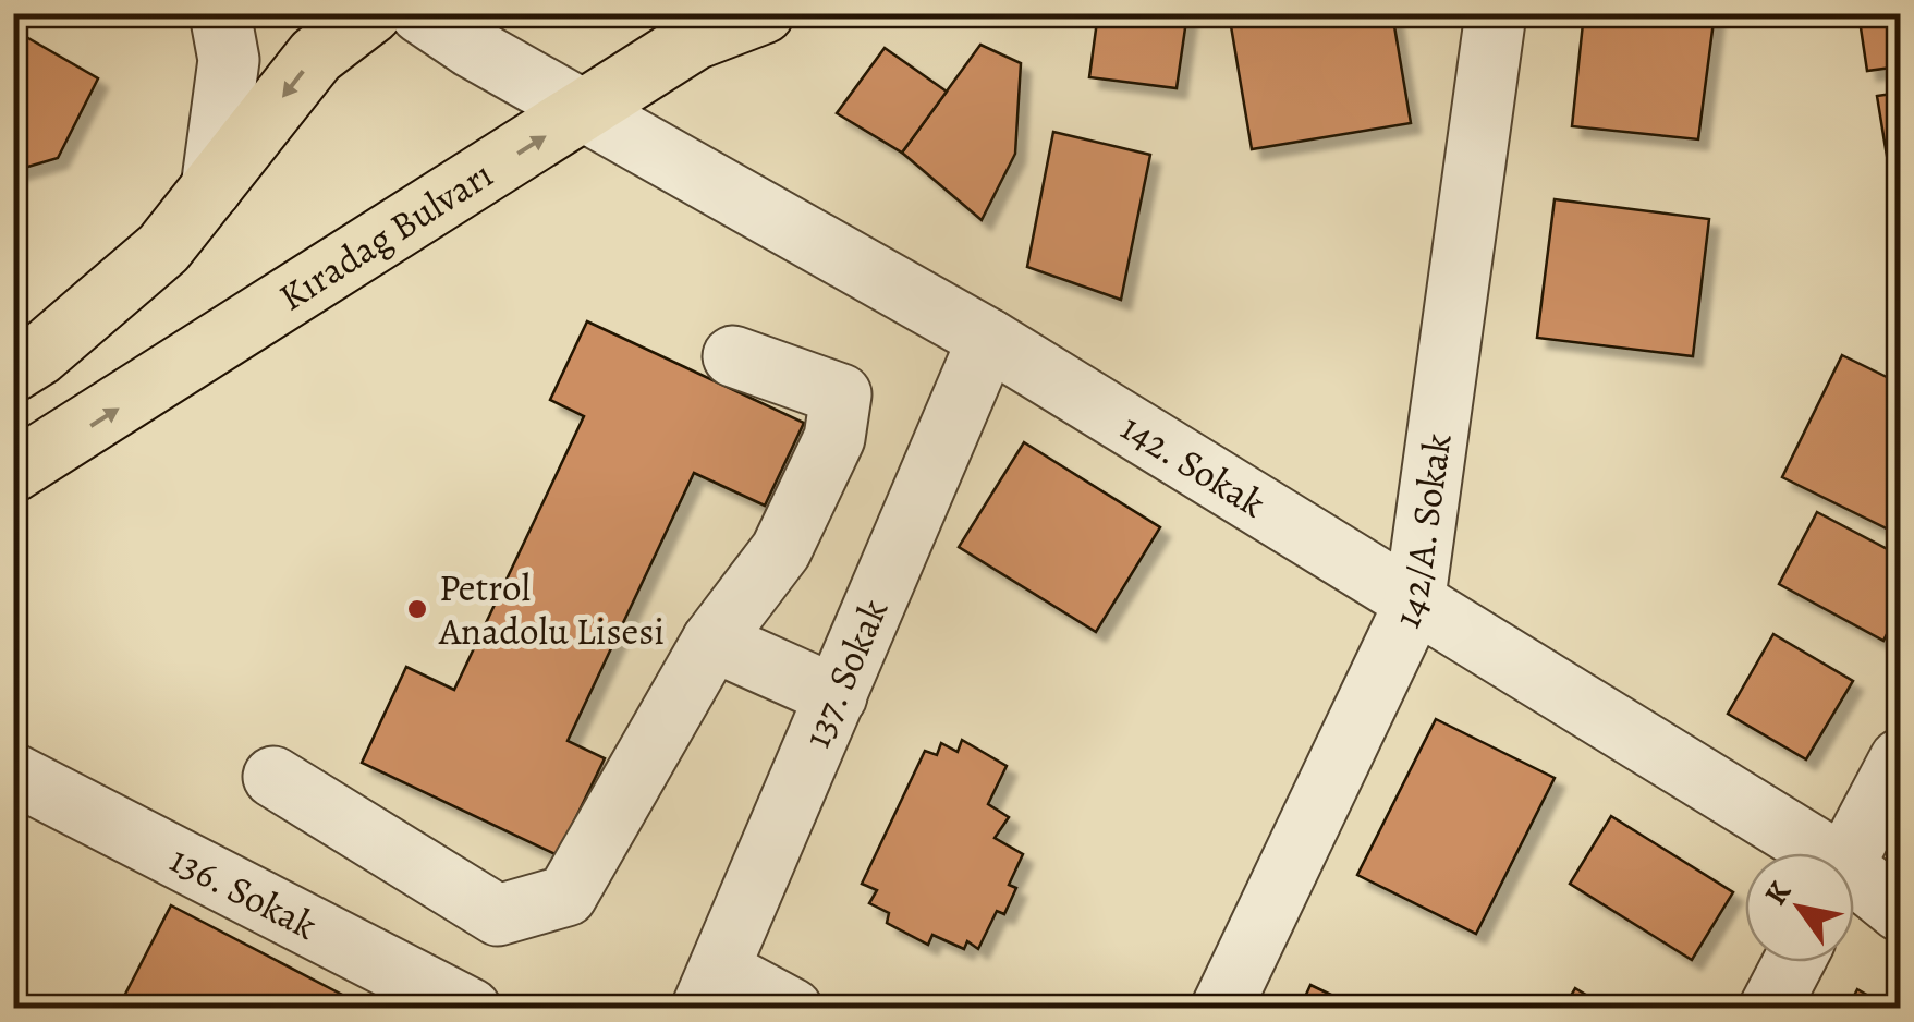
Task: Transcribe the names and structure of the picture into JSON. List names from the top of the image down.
{
  "streets": {
    "main road": ["Kıradag Bulvarı"],
    "street": [
      "142. Sokak",
      "142/A. Sokak",
      "137. Sokak",
      "136. Sokak"
    ]
  },
  "crossings": [
    ["Kıradag Bulvarı", "142. Sokak"],
    ["142. Sokak", "142/A. Sokak"],
    ["142. Sokak", "137. Sokak"]
  ],
  "places": ["Petrol Anadolu Lisesi"],
  "north": "top left"
}
